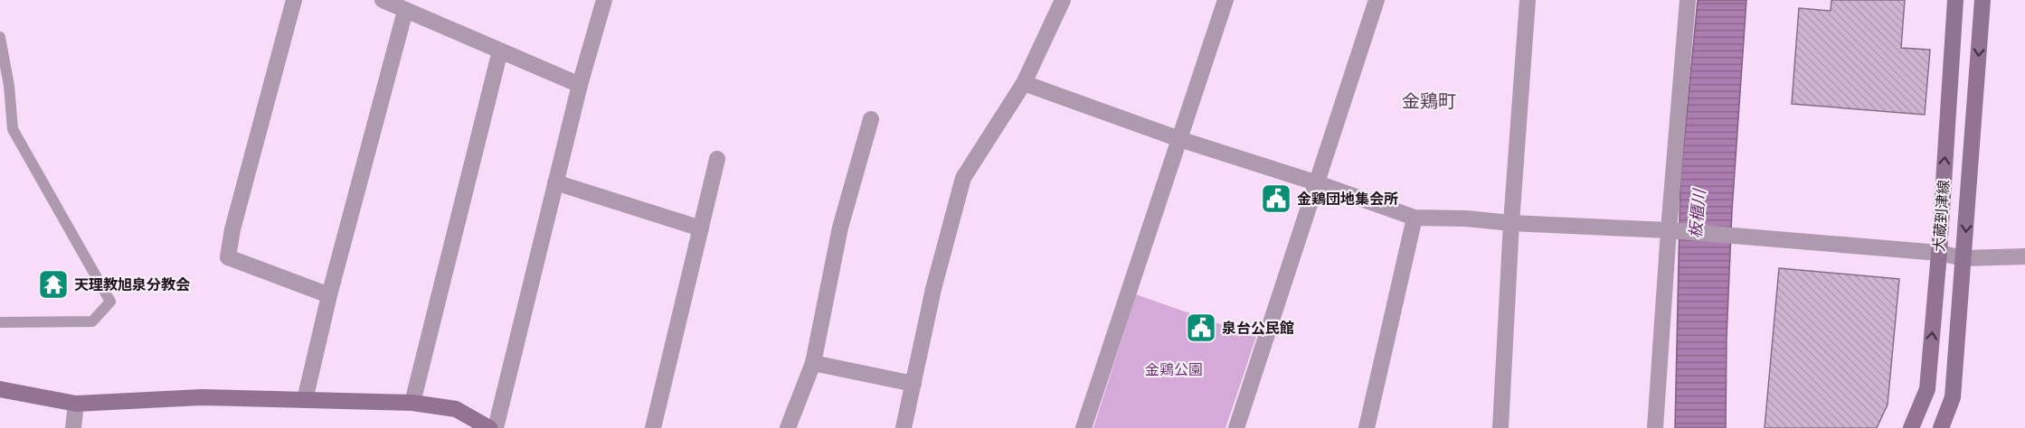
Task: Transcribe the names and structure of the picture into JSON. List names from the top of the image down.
{
  "streets": {
    "main road": ["大蔵到津線"]
  },
  "districts": ["金鶏町"],
  "water": ["板櫃川"],
  "parks": ["金鶏公園"],
  "places": {
    "public building": ["金鶏団地集会所", "泉台公民館"],
    "temple": ["天理教旭泉分教会"]
  }
}
